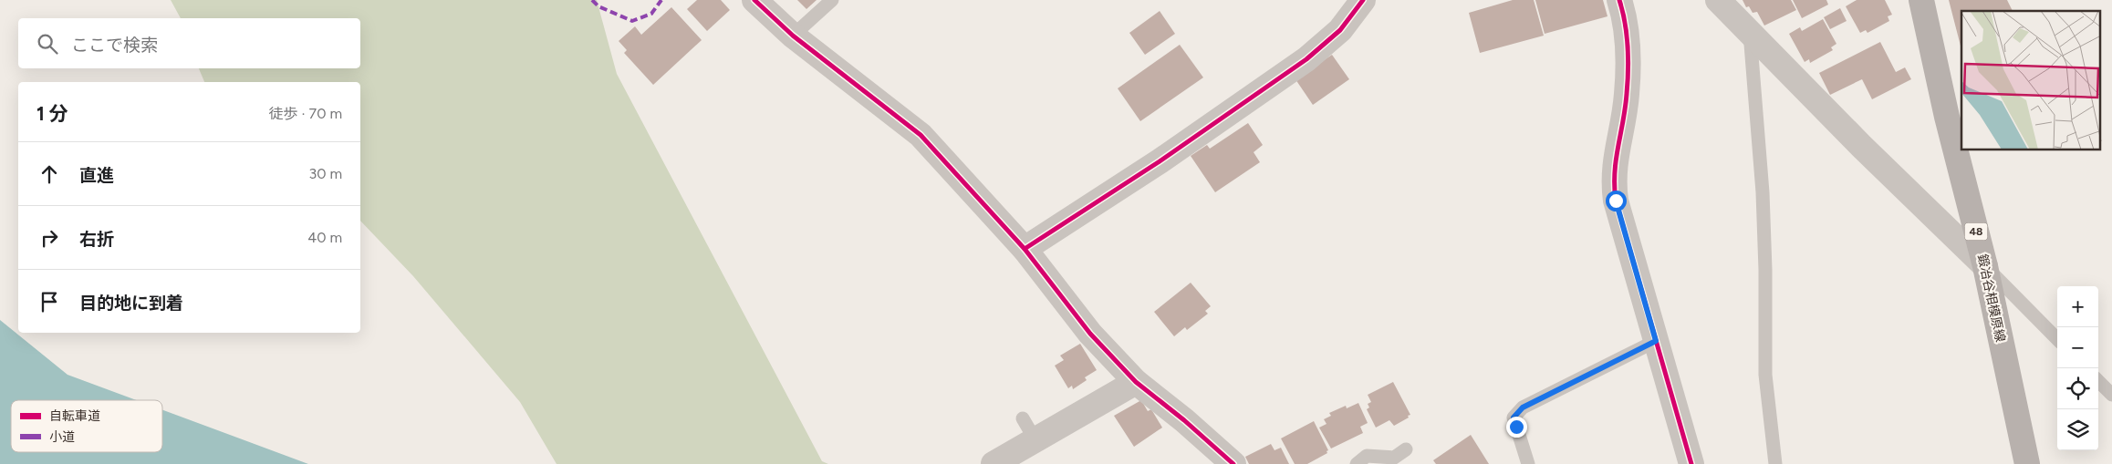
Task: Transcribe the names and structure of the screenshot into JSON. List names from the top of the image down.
{
  "streets": {
    "main road": ["48", "鍛冶谷相模原線"]
  },
  "legend": ["自転車道", "小道"],
  "page": {
    "search": "ここで検索",
    "heading": ["1 分", "徒歩 · 70 m"],
    "list": [
      ["直進", "30 m"],
      ["右折", "40 m"],
      "目的地に到着"
    ],
    "map_buttons": ["+", "−"]
  }
}
